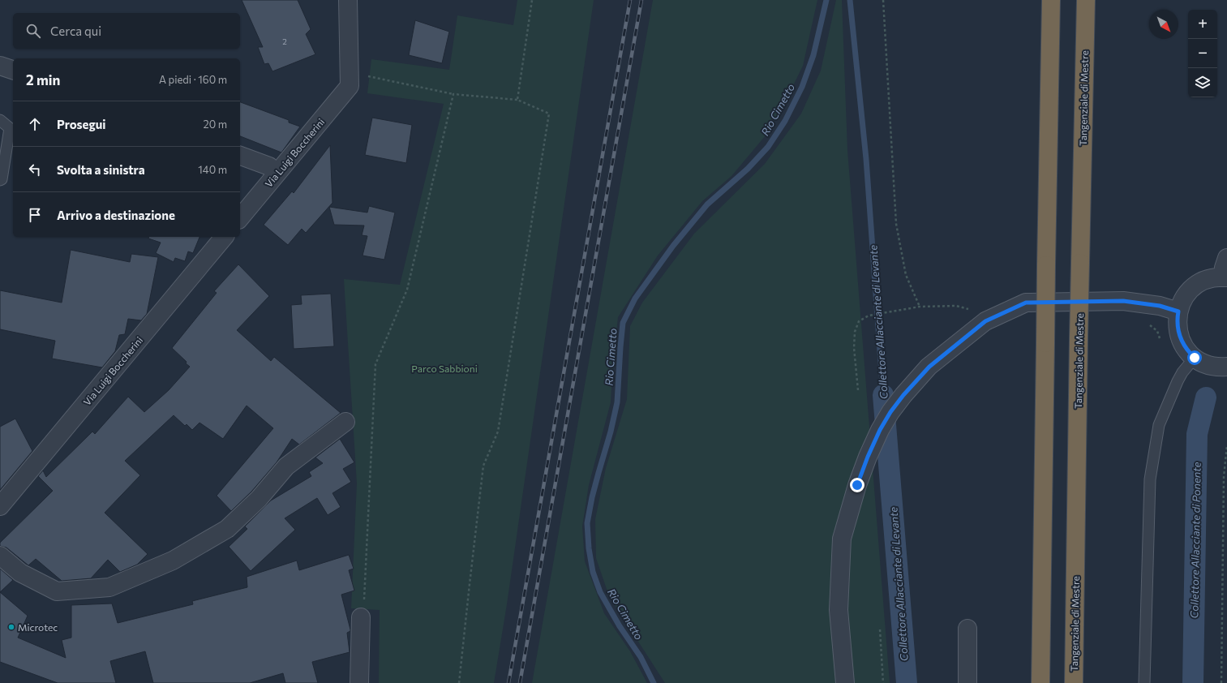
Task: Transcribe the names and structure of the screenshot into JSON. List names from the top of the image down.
{
  "streets": {
    "highway": ["Tangenziale di Mestre"],
    "street": ["Via Luigi Boccherini"]
  },
  "water": ["Rio Cimetto", "Collettore Allacciante di Levante", "Collettore Allacciante di Ponente"],
  "parks": ["Parco Sabbioni"],
  "places": ["Microtec"],
  "house_numbers": ["2"],
  "north": "bottom right",
  "page": {
    "map_buttons": ["+", "−"],
    "search": "Cerca qui",
    "heading": ["2 min", "A piedi · 160 m"],
    "list": [
      ["Prosegui", "20 m"],
      ["Svolta a sinistra", "140 m"],
      "Arrivo a destinazione"
    ]
  }
}
